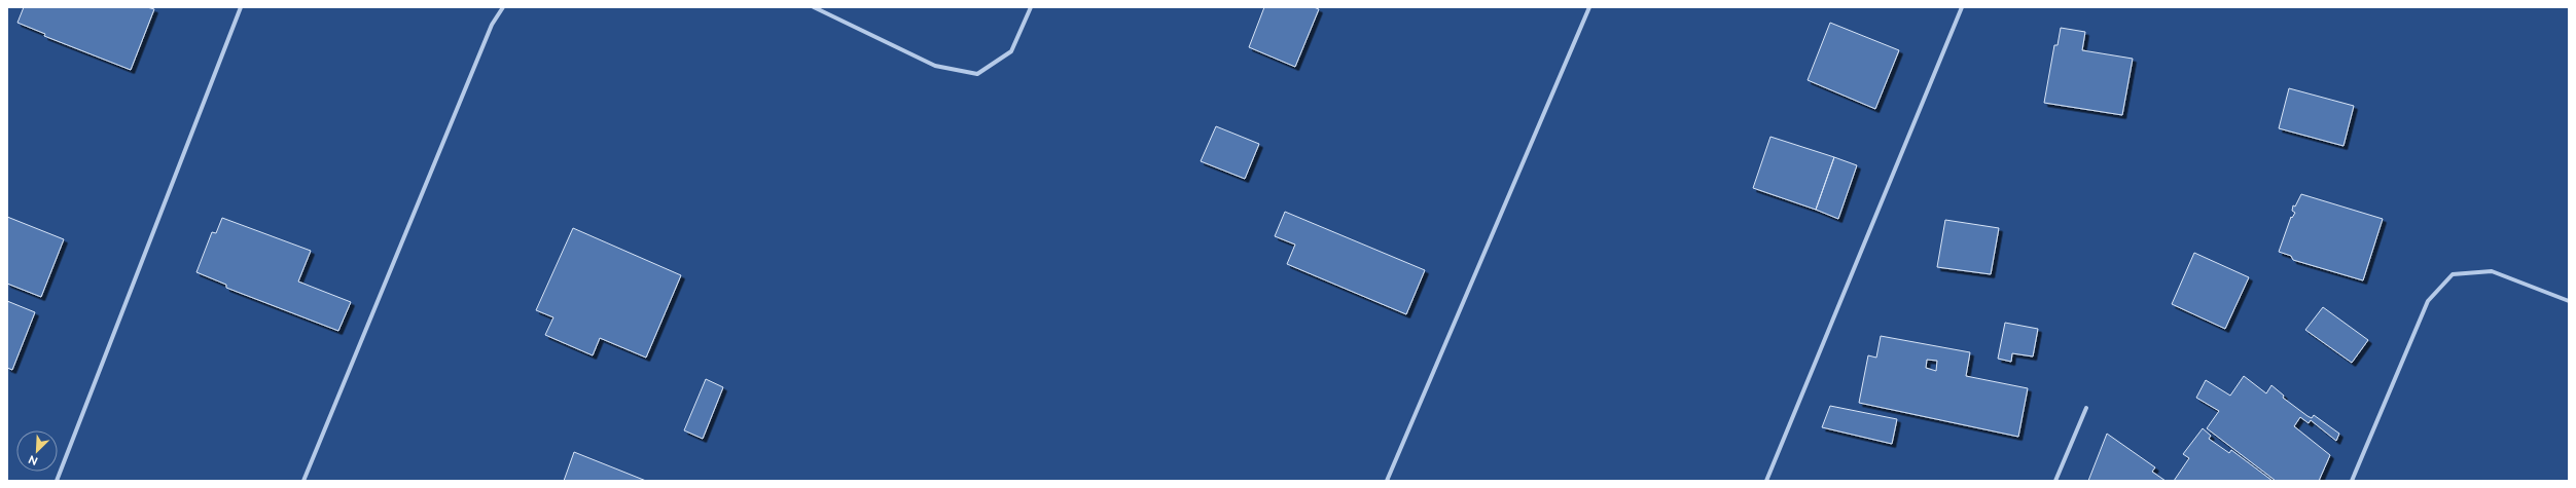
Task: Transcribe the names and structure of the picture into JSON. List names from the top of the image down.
{
  "north": "bottom left"
}
